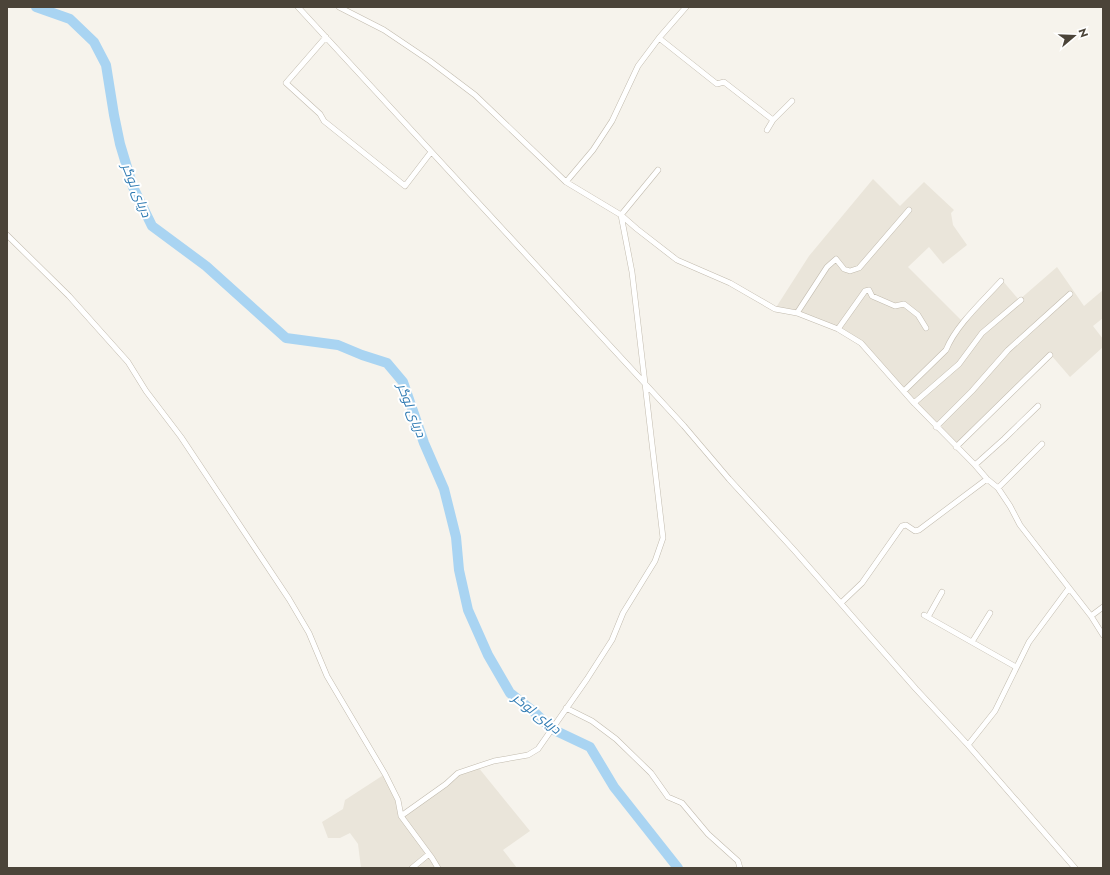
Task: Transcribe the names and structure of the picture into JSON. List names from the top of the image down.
{
  "water": ["دریای لوگر"],
  "north": "right"
}
